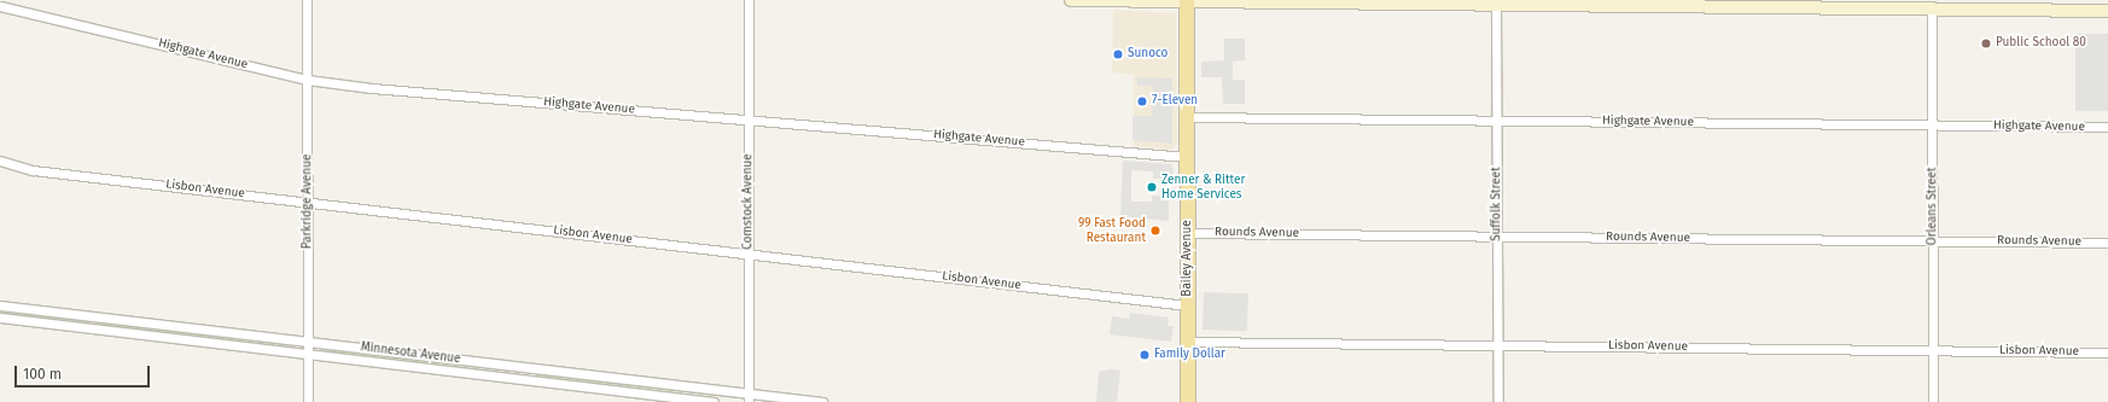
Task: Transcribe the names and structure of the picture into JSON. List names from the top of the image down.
{
  "streets": {
    "main road": ["Bailey Avenue"],
    "street": [
      "Highgate Avenue",
      "Lisbon Avenue",
      "Parkridge Avenue",
      "Comstock Avenue",
      "Suffolk Street",
      "Orleans Street",
      "Rounds Avenue",
      "Minnesota Avenue"
    ]
  },
  "crossings": [
    ["Highgate Avenue", "Parkridge Avenue"],
    ["Highgate Avenue", "Comstock Avenue"],
    ["Highgate Avenue", "Suffolk Street"],
    ["Highgate Avenue", "Orleans Street"],
    ["Highgate Avenue", "Bailey Avenue"],
    ["Lisbon Avenue", "Parkridge Avenue"],
    ["Lisbon Avenue", "Comstock Avenue"],
    ["Lisbon Avenue", "Suffolk Street"],
    ["Lisbon Avenue", "Orleans Street"],
    ["Lisbon Avenue", "Bailey Avenue"],
    ["Parkridge Avenue", "Minnesota Avenue"],
    ["Comstock Avenue", "Minnesota Avenue"],
    ["Suffolk Street", "Rounds Avenue"],
    ["Orleans Street", "Rounds Avenue"],
    ["Rounds Avenue", "Bailey Avenue"]
  ],
  "places": [
    "Public School 80",
    "Sunoco",
    "7-Eleven",
    "Zenner & Ritter Home Services",
    "99 Fast Food Restaurant",
    "Family Dollar"
  ],
  "scale_bar": "100 m"
}
